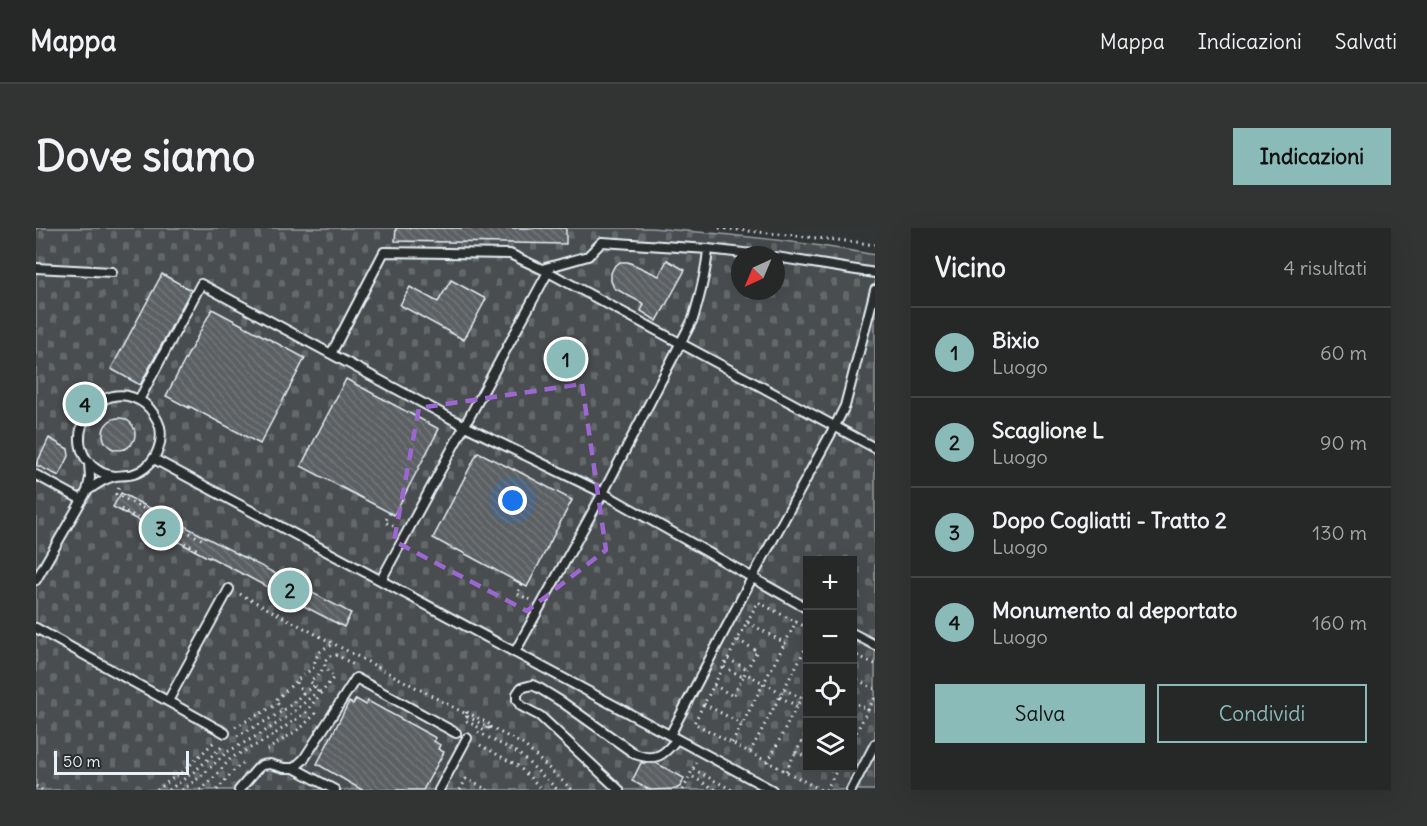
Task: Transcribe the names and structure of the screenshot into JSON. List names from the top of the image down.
{
  "scale_bar": "50 m",
  "north": "bottom left",
  "page": {
    "header": "Mappa",
    "nav": ["Mappa", "Indicazioni", "Salvati"],
    "buttons": [
      "Indicazioni",
      ["Salva", "Condividi"]
    ],
    "title": "Dove siamo",
    "heading": ["Vicino", "4 risultati"],
    "list": [
      {
        "mark": "1",
        "name": "Bixio",
        "note": "Luogo",
        "value": "60 m"
      },
      {
        "mark": "2",
        "name": "Scaglione L",
        "note": "Luogo",
        "value": "90 m"
      },
      {
        "mark": "3",
        "name": "Dopo Cogliatti - Tratto 2",
        "note": "Luogo",
        "value": "130 m"
      },
      {
        "mark": "4",
        "name": "Monumento al deportato",
        "note": "Luogo",
        "value": "160 m"
      }
    ],
    "pins": [
      "1",
      "4",
      "3",
      "2"
    ],
    "map_buttons": ["+", "−"],
    "scale": "50 m"
  }
}
